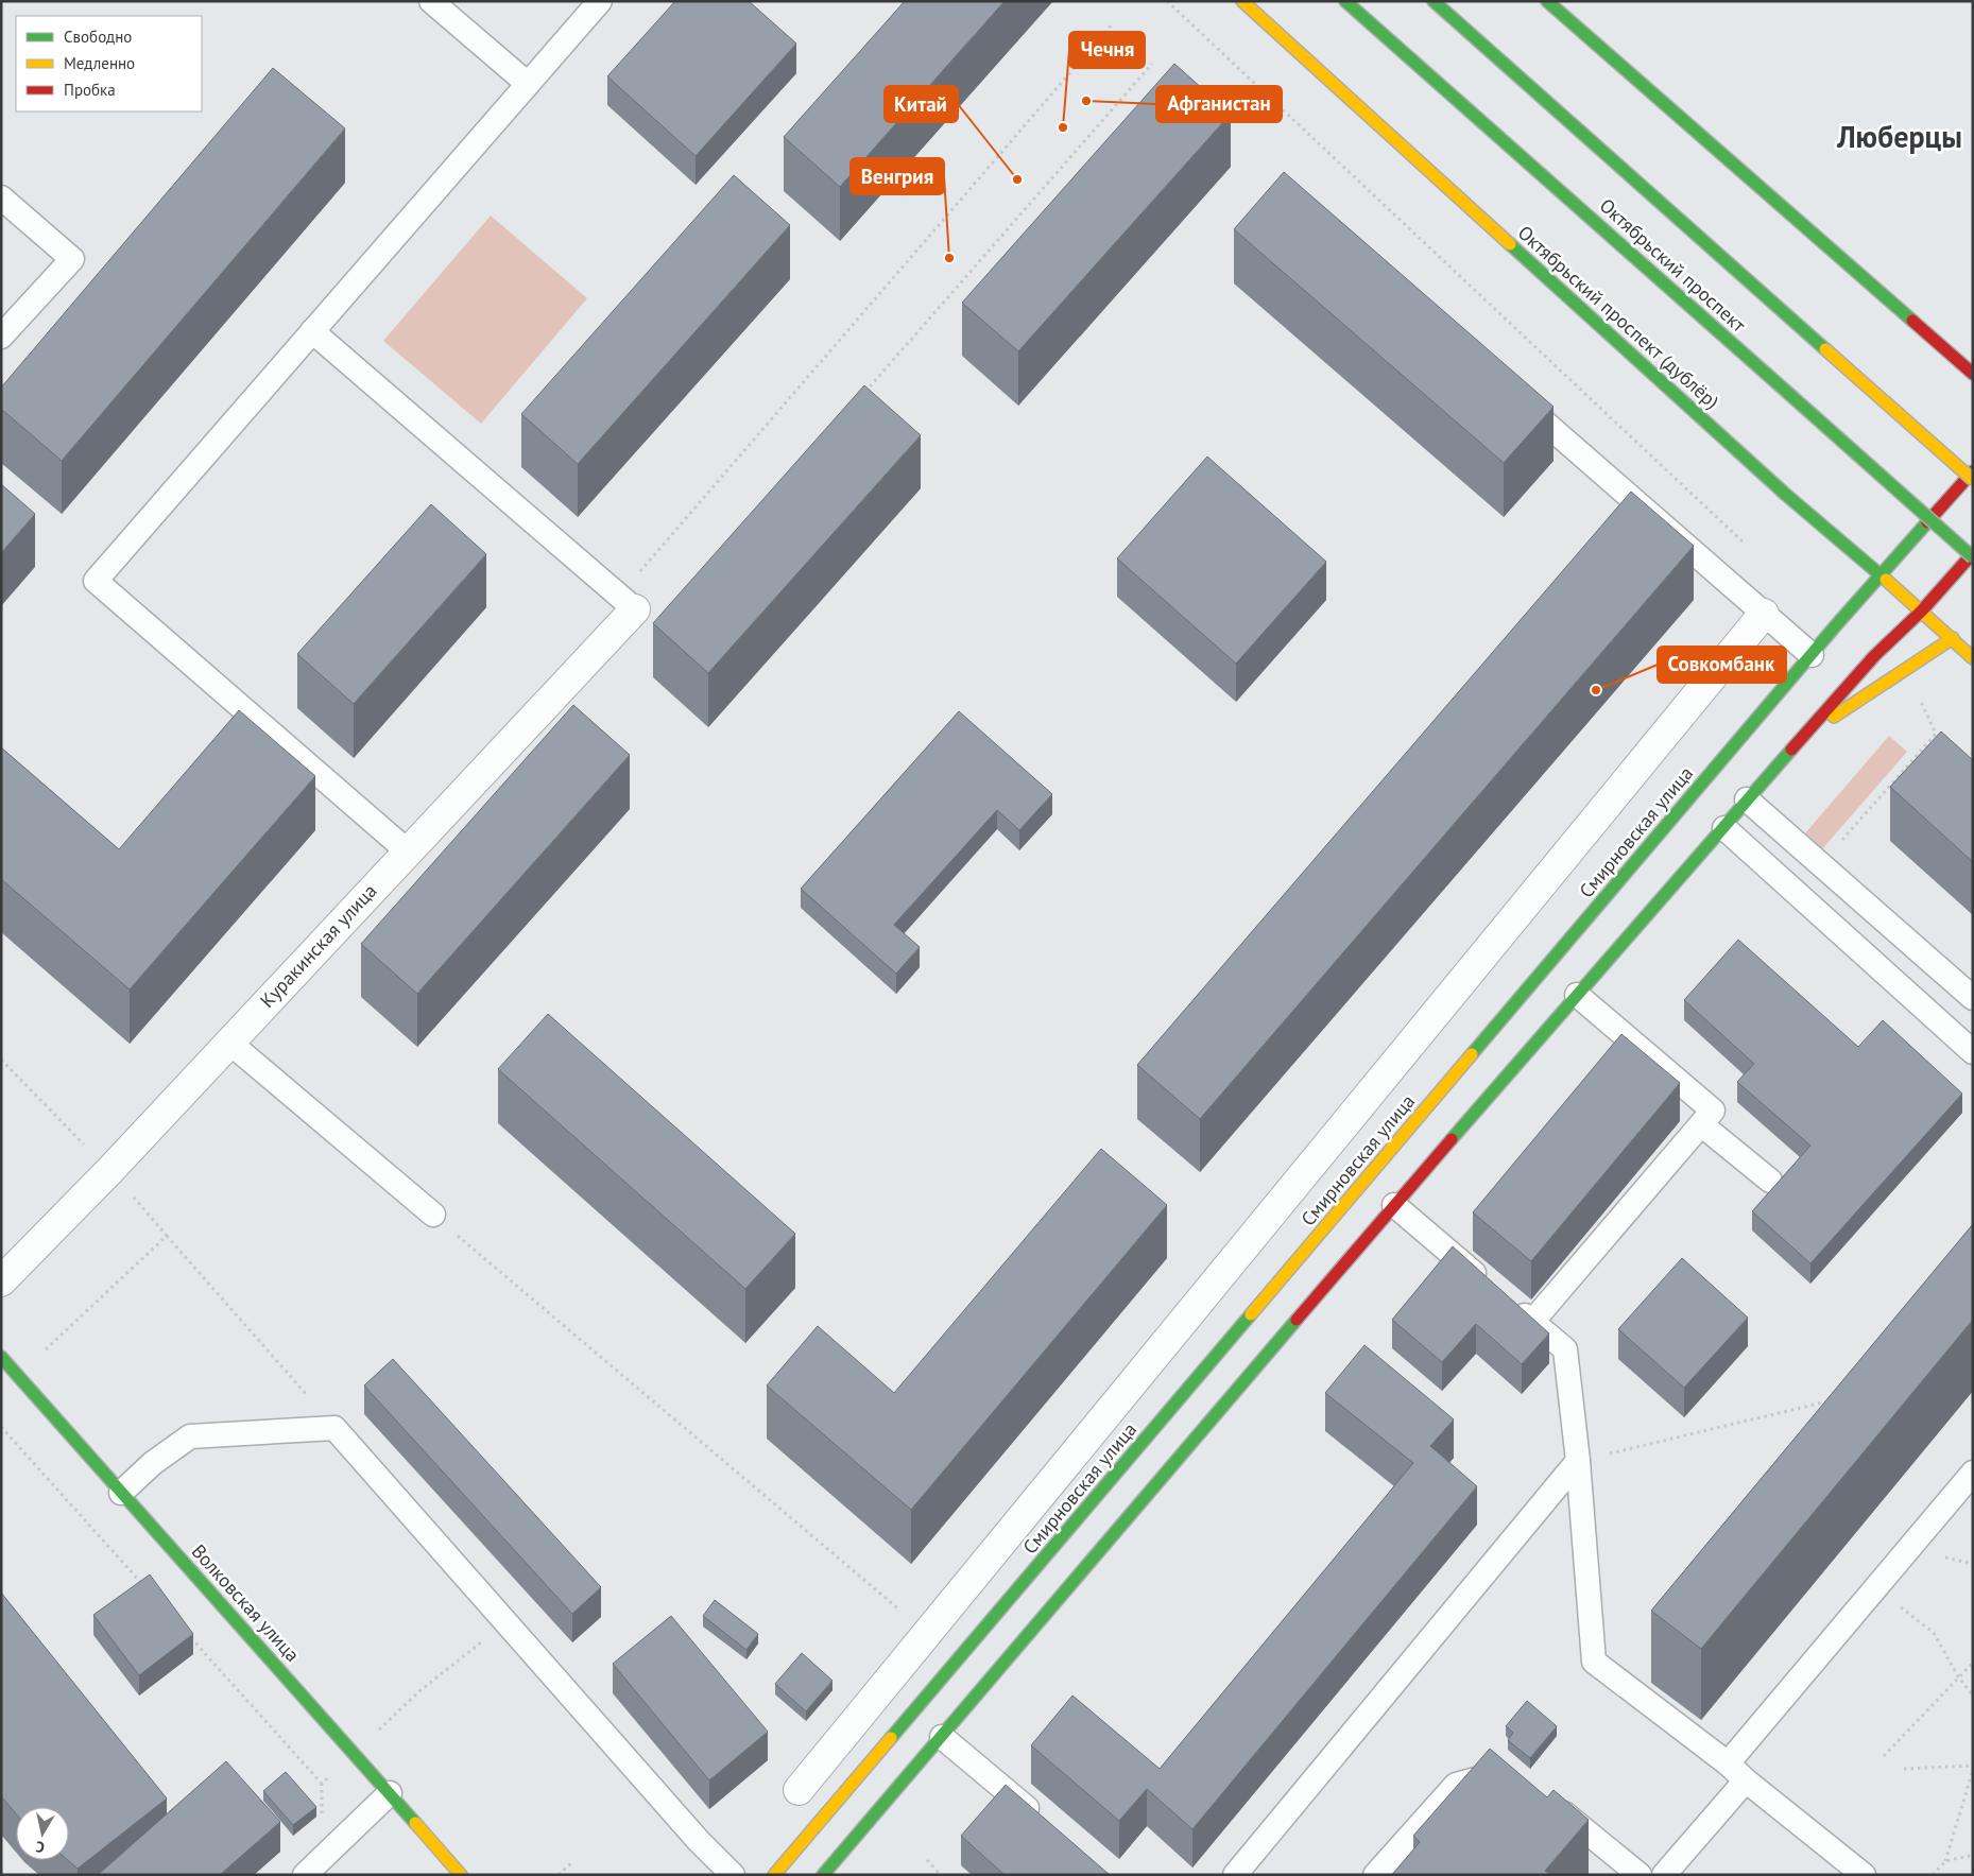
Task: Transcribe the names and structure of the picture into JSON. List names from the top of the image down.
{
  "streets": {
    "main road": [
      "Октябрьский проспект",
      "Октябрьский проспект (дублёр)",
      "Смирновская улица",
      "Волковская улица"
    ],
    "street": ["Куракинская улица"]
  },
  "crossings": [
    ["Октябрьский проспект (дублёр)", "Смирновская улица"]
  ],
  "districts": ["Люберцы"],
  "places": [
    "Афганистан",
    "Чечня",
    "Китай",
    "Венгрия",
    "Совкомбанк"
  ],
  "legend": ["Свободно", "Медленно", "Пробка"],
  "north": "bottom"
}
